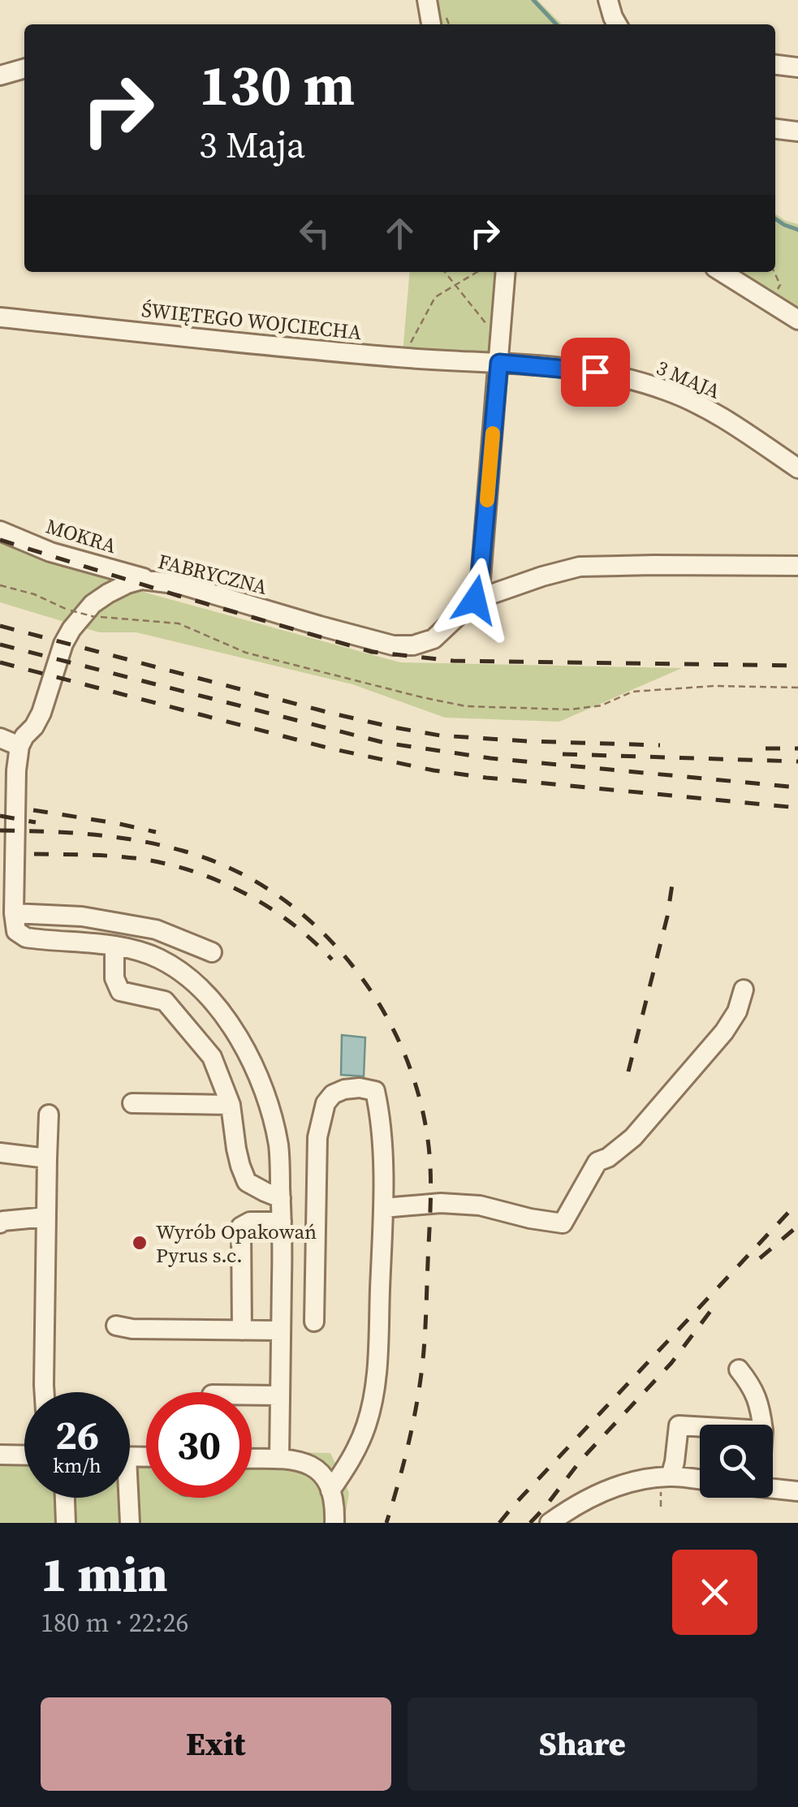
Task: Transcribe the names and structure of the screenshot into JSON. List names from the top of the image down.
{
  "streets": {
    "street": [
      "ŚWIĘTEGO WOJCIECHA",
      "3 MAJA",
      "MOKRA",
      "FABRYCZNA"
    ]
  },
  "crossings": [
    ["ŚWIĘTEGO WOJCIECHA", "3 MAJA"],
    ["MOKRA", "FABRYCZNA"]
  ],
  "places": ["Wyrób Opakowań Pyrus s.c."],
  "page": {
    "turn": ["130 m", "3 Maja"],
    "speed": "26 km/h",
    "limit": "30",
    "heading": ["1 min", "180 m · 22:26"],
    "buttons": ["Exit", "Share"]
  }
}
